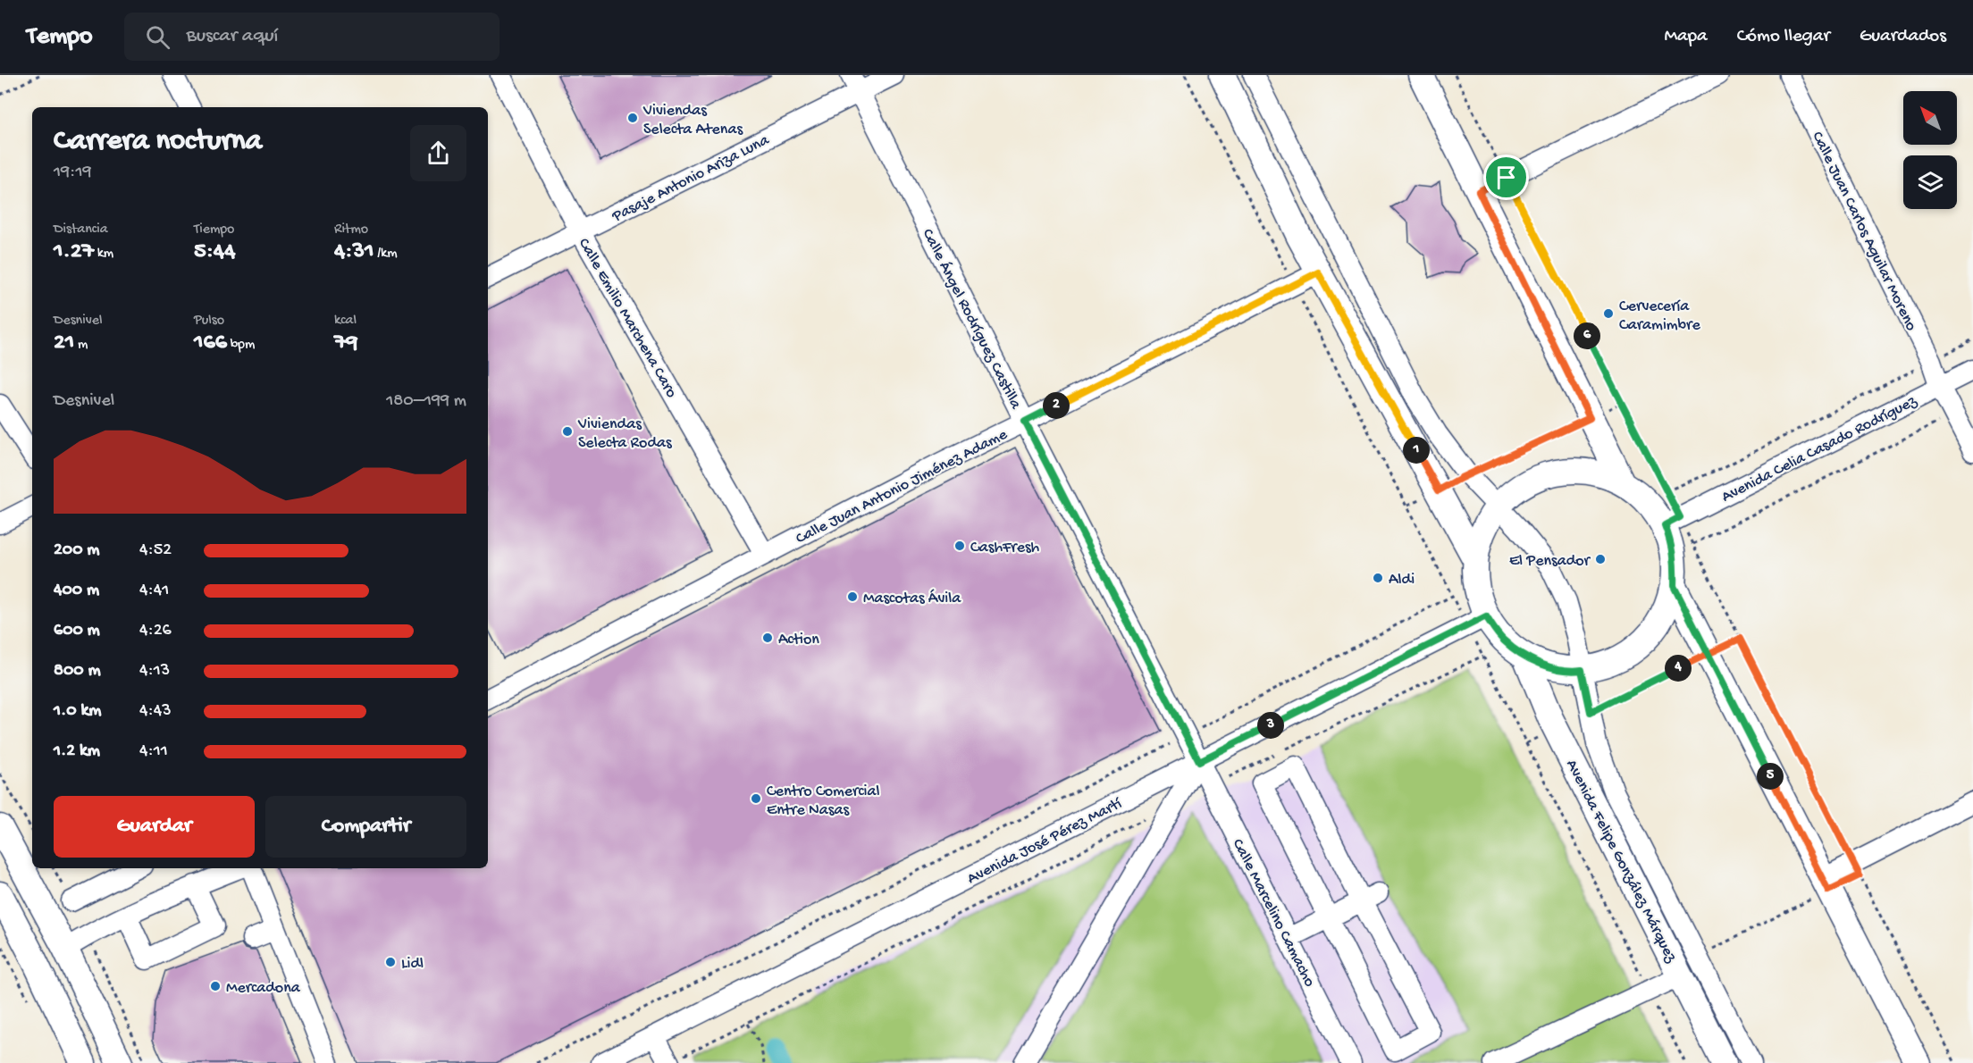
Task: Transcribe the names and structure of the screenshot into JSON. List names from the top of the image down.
{
  "streets": {
    "main road": ["Avenida Felipe González Márquez"],
    "street": [
      "Pasaje Antonio Ariza Luna",
      "Calle Juan Carlos Aguilar Moreno",
      "Calle Emilio Marchena Caro",
      "Calle Ángel Rodríguez Castilla",
      "Avenida Celia Casado Rodríguez",
      "Calle Juan Antonio Jiménez Adame",
      "Avenida José Pérez Martí",
      "Calle Marcelino Camacho"
    ]
  },
  "crossings": [
    ["Pasaje Antonio Ariza Luna", "Calle Emilio Marchena Caro"],
    ["Pasaje Antonio Ariza Luna", "Calle Ángel Rodríguez Castilla"],
    ["Calle Juan Carlos Aguilar Moreno", "Avenida Celia Casado Rodríguez"],
    ["Calle Emilio Marchena Caro", "Calle Juan Antonio Jiménez Adame"],
    ["Calle Ángel Rodríguez Castilla", "Calle Juan Antonio Jiménez Adame"],
    ["Calle Ángel Rodríguez Castilla", "Avenida José Pérez Martí"],
    ["Calle Ángel Rodríguez Castilla", "Calle Marcelino Camacho"],
    ["Avenida José Pérez Martí", "Calle Marcelino Camacho"]
  ],
  "places": [
    "Viviendas Selecta Atenas",
    "Cervecería Caramimbre",
    "Viviendas Selecta Rodas",
    "CashFresh",
    "El Pensador",
    "Aldi",
    "Mascotas Ávila",
    "Action",
    "Centro Comercial Entre Nasas",
    "Lidl",
    "Mercadona"
  ],
  "north": "top left",
  "page": {
    "header": "Tempo",
    "search": "Buscar aquí",
    "nav": ["Mapa", "Cómo llegar", "Guardados"],
    "heading": ["Carrera nocturna", "19:19"],
    "stats": [
      ["Distancia", "1.27 km"],
      ["Tiempo", "5:44"],
      ["Ritmo", "4:31 /km"],
      ["Desnivel", "21 m"],
      ["Pulso", "166 bpm"],
      ["kcal", "79"]
    ],
    "pins": [
      "6",
      "2",
      "1",
      "4",
      "3",
      "5"
    ],
    "chart": ["Desnivel", "180–199 m"],
    "list": [
      {
        "name": "200 m",
        "note": "4:52"
      },
      {
        "name": "400 m",
        "note": "4:41"
      },
      {
        "name": "600 m",
        "note": "4:26"
      },
      {
        "name": "800 m",
        "note": "4:13"
      },
      {
        "name": "1.0 km",
        "note": "4:43"
      },
      {
        "name": "1.2 km",
        "note": "4:11"
      }
    ],
    "buttons": ["Guardar", "Compartir"]
  }
}
